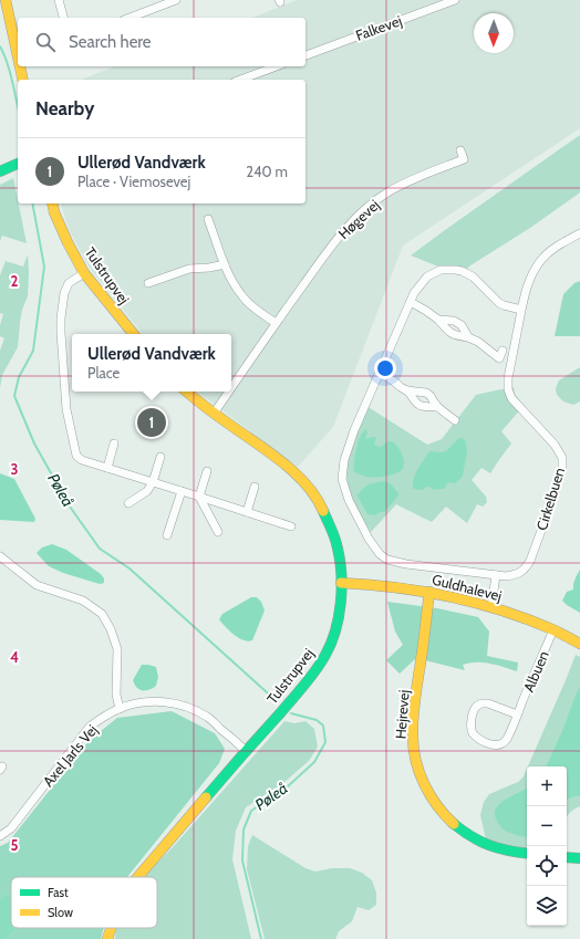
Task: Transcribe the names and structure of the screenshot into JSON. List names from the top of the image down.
{
  "streets": {
    "street": [
      "Falkevej",
      "Høgevej",
      "Tulstrupvej",
      "Cirkelbuen",
      "Guldhalevej",
      "Albuen",
      "Hejrevej",
      "Axel Jarls Vej"
    ]
  },
  "crossings": [
    ["Høgevej", "Tulstrupvej"],
    ["Tulstrupvej", "Guldhalevej"],
    ["Tulstrupvej", "Axel Jarls Vej"],
    ["Guldhalevej", "Albuen"],
    ["Guldhalevej", "Hejrevej"]
  ],
  "water": ["Pøleå"],
  "legend": ["Fast", "Slow"],
  "north": "bottom",
  "page": {
    "search": "Search here",
    "heading": "Nearby",
    "list": [
      {
        "mark": "1",
        "name": "Ullerød Vandværk",
        "note": "Place · Viemosevej",
        "value": "240 m"
      }
    ],
    "popup": ["Ullerød Vandværk", "Place"],
    "pins": "1",
    "map_buttons": ["+", "−"]
  },
  "grid": {
    "rows": [
      "2",
      "3",
      "4",
      "5"
    ]
  }
}
